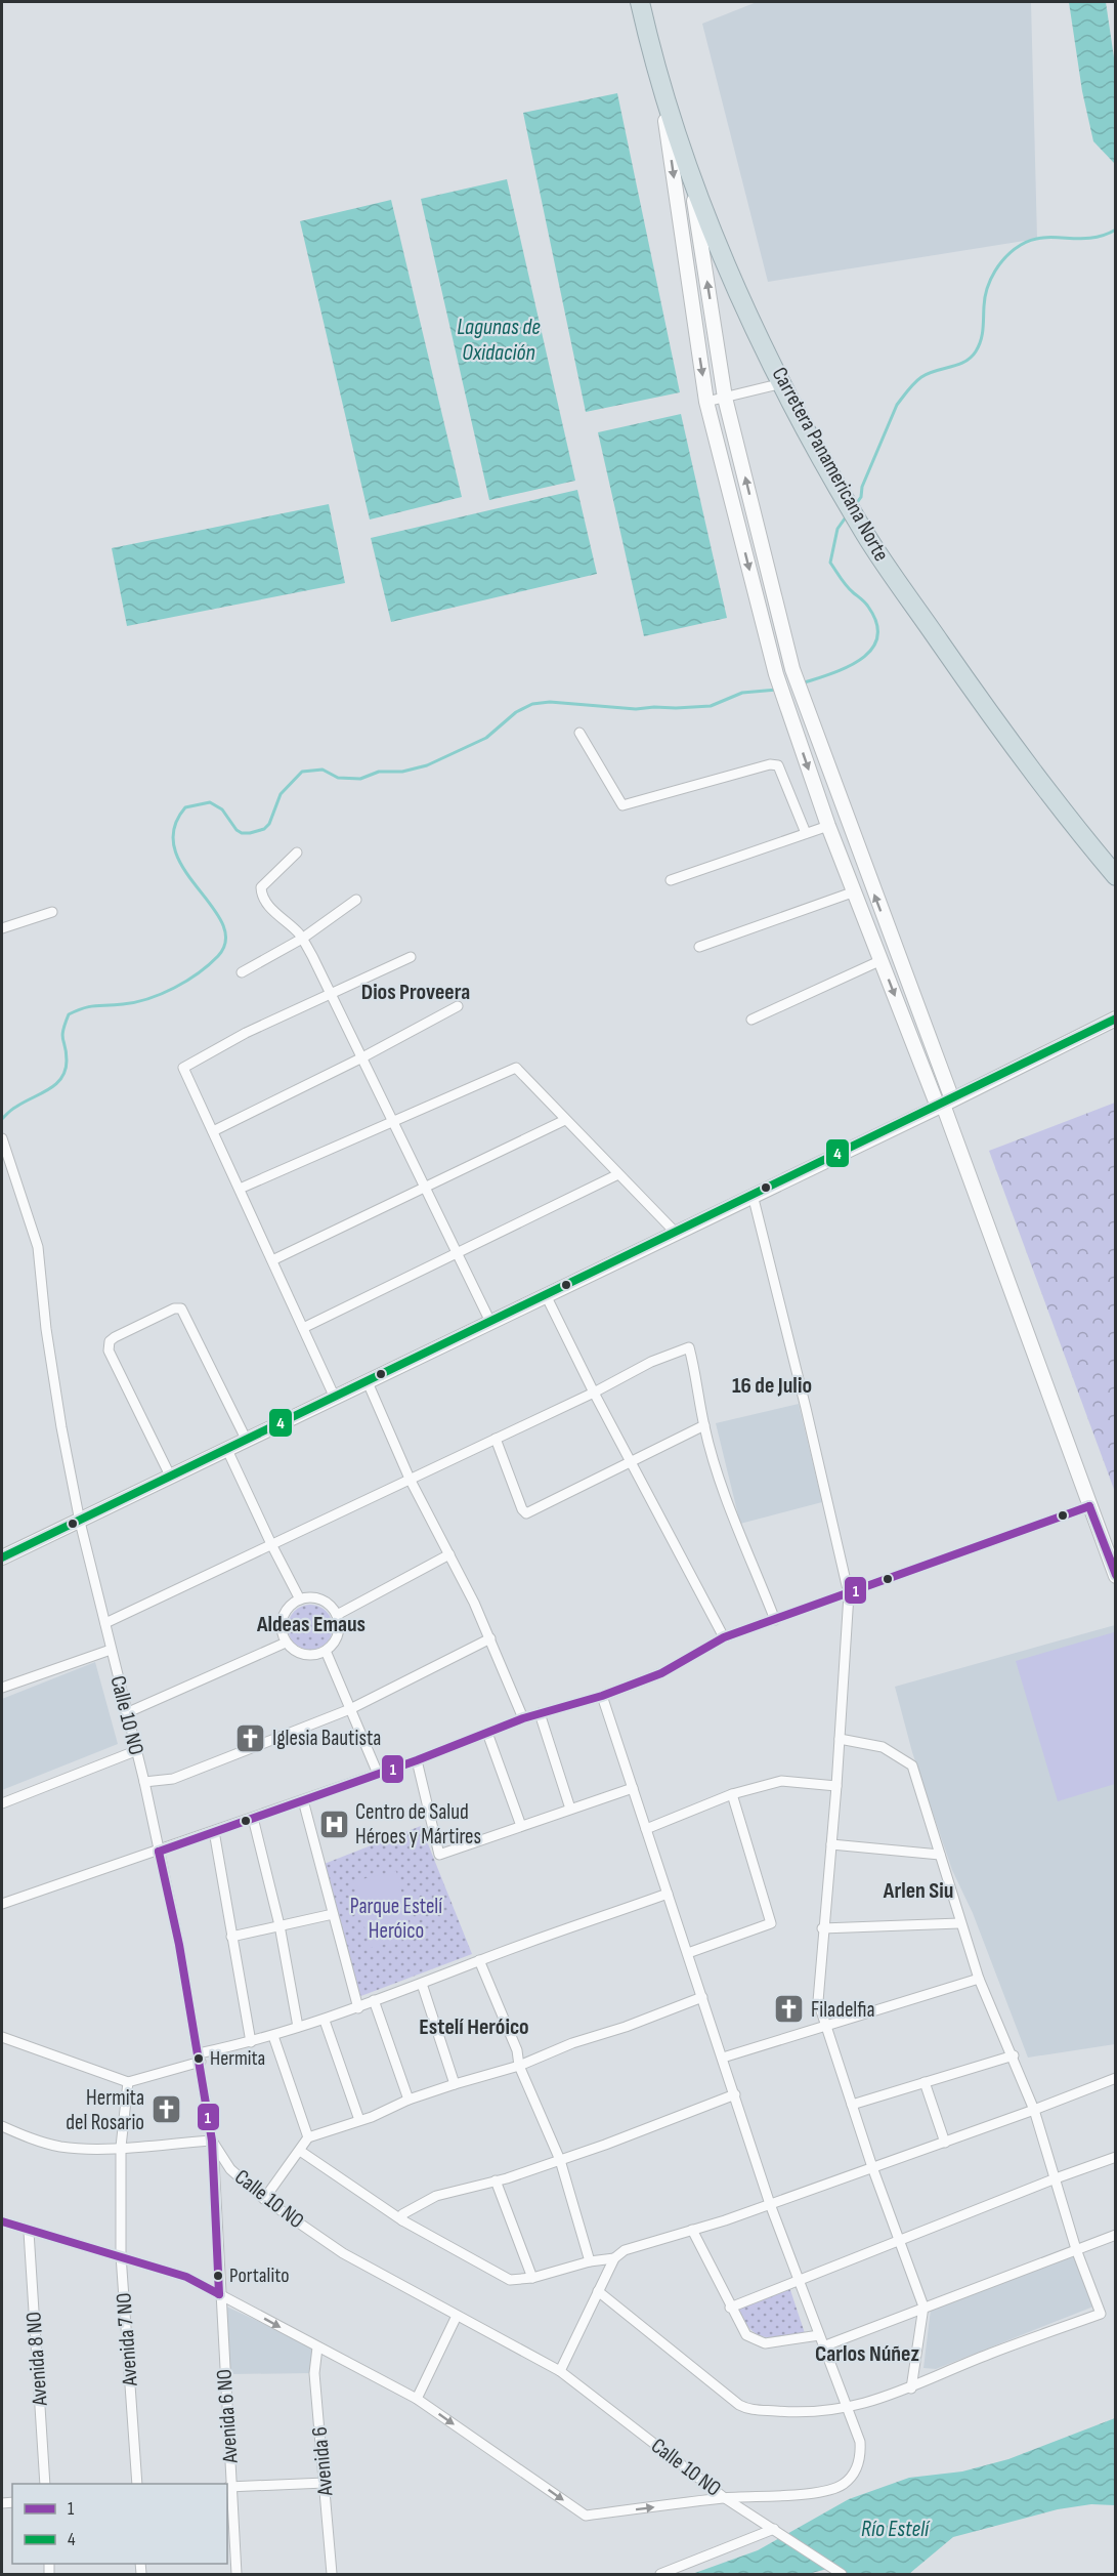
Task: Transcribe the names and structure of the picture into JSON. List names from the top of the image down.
{
  "streets": {
    "highway": ["Carretera Panamericana Norte"],
    "street": [
      "Calle 10 NO",
      "Avenida 7 NO",
      "Avenida 8 NO",
      "Avenida 6 NO",
      "Avenida 6"
    ]
  },
  "districts": [
    "Dios Proveera",
    "16 de Julio",
    "Aldeas Emaus",
    "Arlen Siu",
    "Estelí Heróico",
    "Carlos Núñez"
  ],
  "water": ["Lagunas de Oxidación", "Río Estelí"],
  "parks": ["Parque Estelí Heróico"],
  "places": {
    "church": ["Iglesia Bautista", "Filadelfia", "Hermita del Rosario"],
    "hospital": ["Centro de Salud Héroes y Mártires"],
    "other": ["Hermita", "Portalito"]
  },
  "lines": ["transit line 4", "transit line 1"],
  "legend": ["1", "4"]
}
